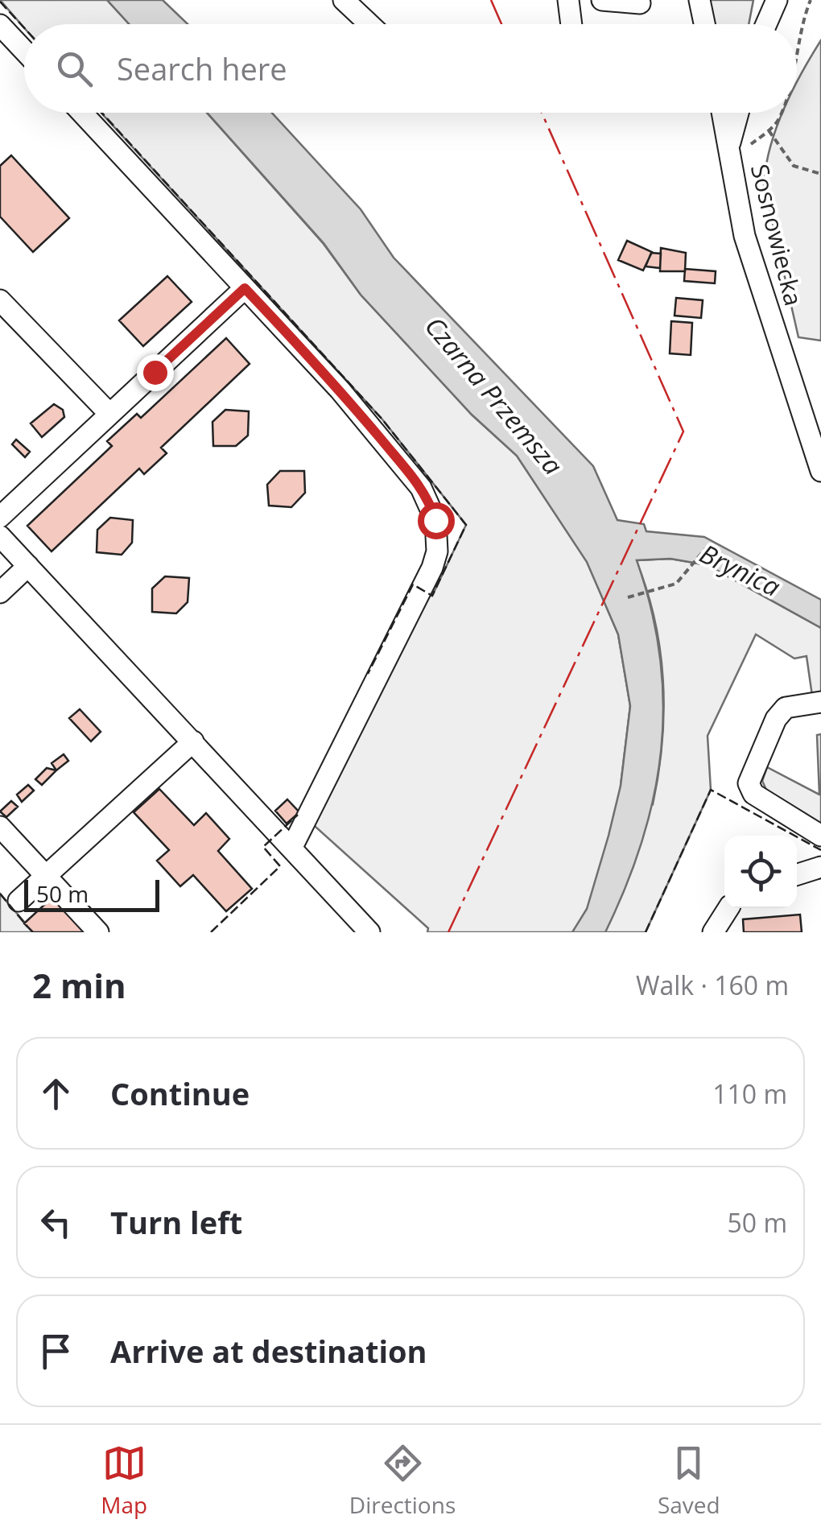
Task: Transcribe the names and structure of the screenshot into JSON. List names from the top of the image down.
{
  "streets": {
    "street": ["Sosnowiecka"]
  },
  "water": ["Czarna Przemsza", "Brynica"],
  "scale_bar": "50 m",
  "page": {
    "search": "Search here",
    "scale": "50 m",
    "heading": ["2 min", "Walk · 160 m"],
    "list": [
      ["Continue", "110 m"],
      ["Turn left", "50 m"],
      "Arrive at destination"
    ],
    "nav": ["Map", "Directions", "Saved"]
  }
}
